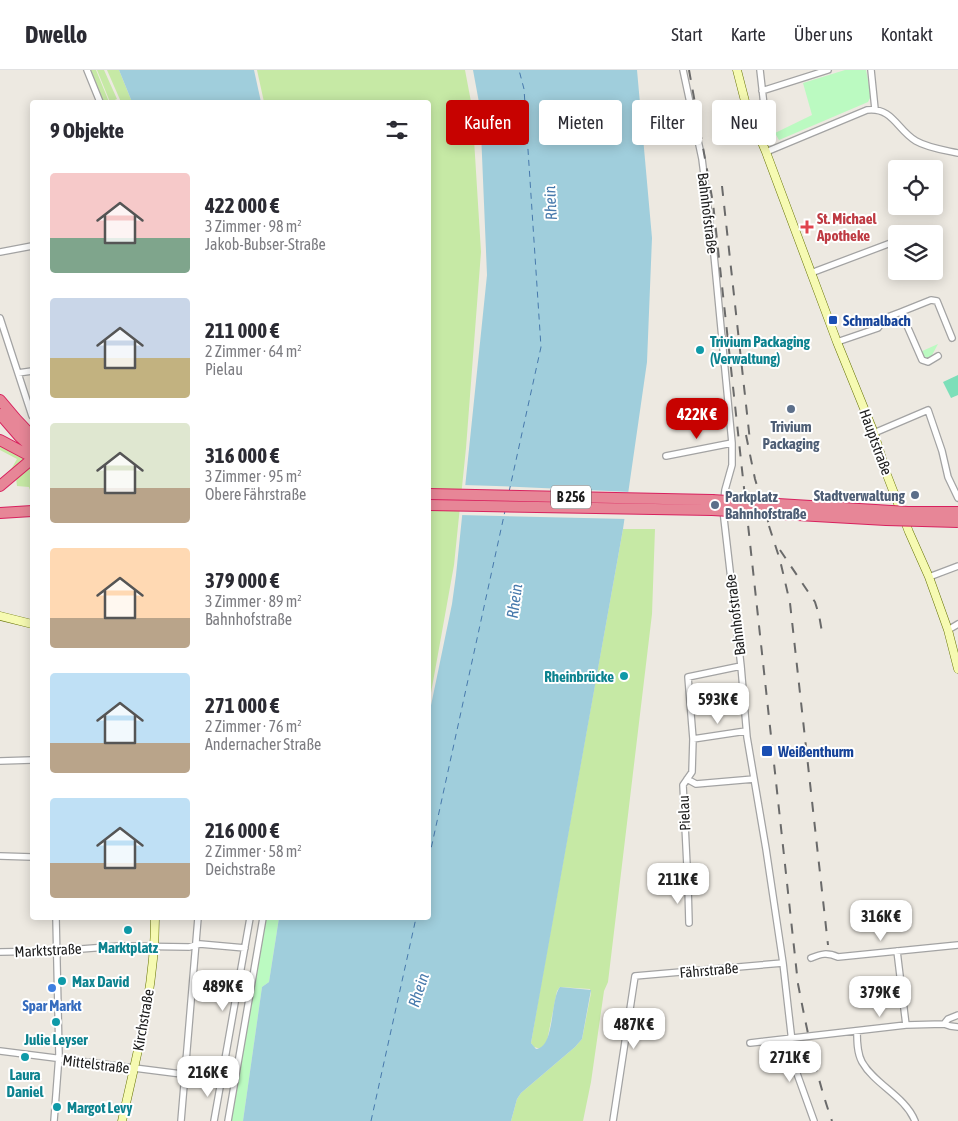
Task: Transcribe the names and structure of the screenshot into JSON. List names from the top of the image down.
{
  "streets": {
    "highway": ["B 256"],
    "main road": ["Hauptstraße", "Kirchstraße"],
    "street": [
      "Bahnhofstraße",
      "Pielau",
      "Marktstraße",
      "Fährstraße",
      "Mittelstraße"
    ]
  },
  "crossings": [
    ["Bahnhofstraße", "Pielau"],
    ["Bahnhofstraße", "Fährstraße"],
    ["Marktstraße", "Kirchstraße"],
    ["Kirchstraße", "Mittelstraße"]
  ],
  "water": ["Rhein"],
  "places": {
    "health": ["St. Michael Apotheke"],
    "transit": ["Schmalbach", "Weißenthurm"],
    "other": [
      "Trivium Packaging (Verwaltung)",
      "Trivium Packaging",
      "Stadtverwaltung",
      "Parkplatz Bahnhofstraße",
      "Rheinbrücke",
      "Marktplatz",
      "Max David",
      "Spar Markt",
      "Julie Leyser",
      "Laura Daniel",
      "Margot Levy"
    ]
  },
  "page": {
    "header": "Dwello",
    "nav": [
      "Start",
      "Karte",
      "Über uns",
      "Kontakt"
    ],
    "chip": [
      "Kaufen",
      "Mieten",
      "Filter",
      "Neu"
    ],
    "heading": "9 Objekte",
    "list": [
      {
        "name": "422 000 €",
        "note": "3 Zimmer · 98 m² · Jakob-Bubser-Straße"
      },
      {
        "name": "211 000 €",
        "note": "2 Zimmer · 64 m² · Pielau"
      },
      {
        "name": "316 000 €",
        "note": "3 Zimmer · 95 m² · Obere Fährstraße"
      },
      {
        "name": "379 000 €",
        "note": "3 Zimmer · 89 m² · Bahnhofstraße"
      },
      {
        "name": "271 000 €",
        "note": "2 Zimmer · 76 m² · Andernacher Straße"
      },
      {
        "name": "216 000 €",
        "note": "2 Zimmer · 58 m² · Deichstraße"
      }
    ],
    "price": [
      "422K €",
      "593K €",
      "211K €",
      "316K €",
      "489K €",
      "379K €",
      "487K €",
      "271K €",
      "216K €"
    ]
  }
}
